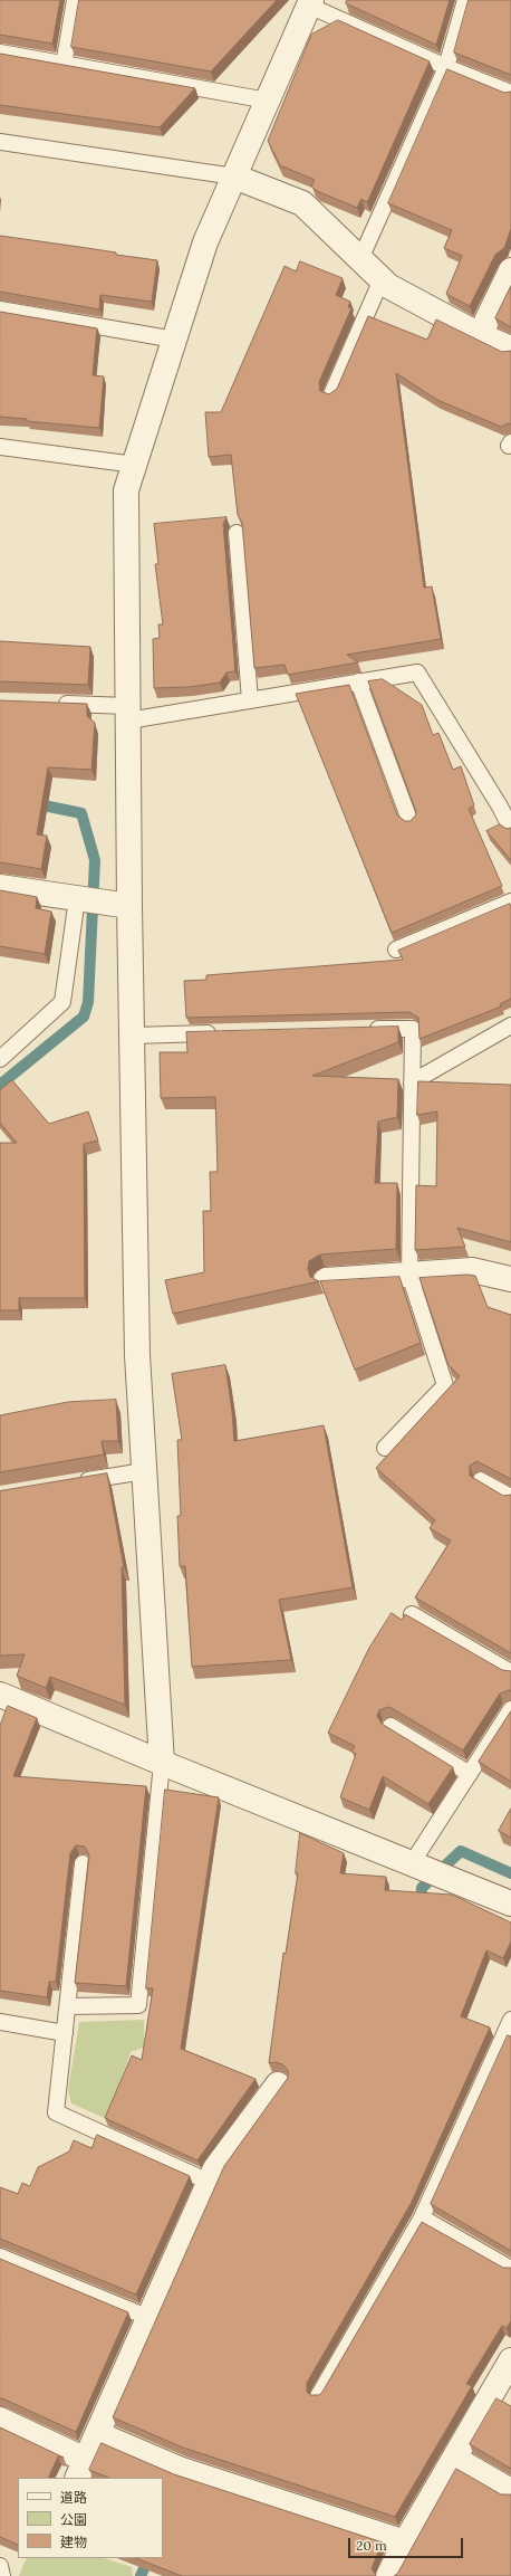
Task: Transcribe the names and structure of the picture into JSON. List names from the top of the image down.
{
  "legend": ["道路", "公園", "建物"],
  "scale_bar": "20 m"
}
